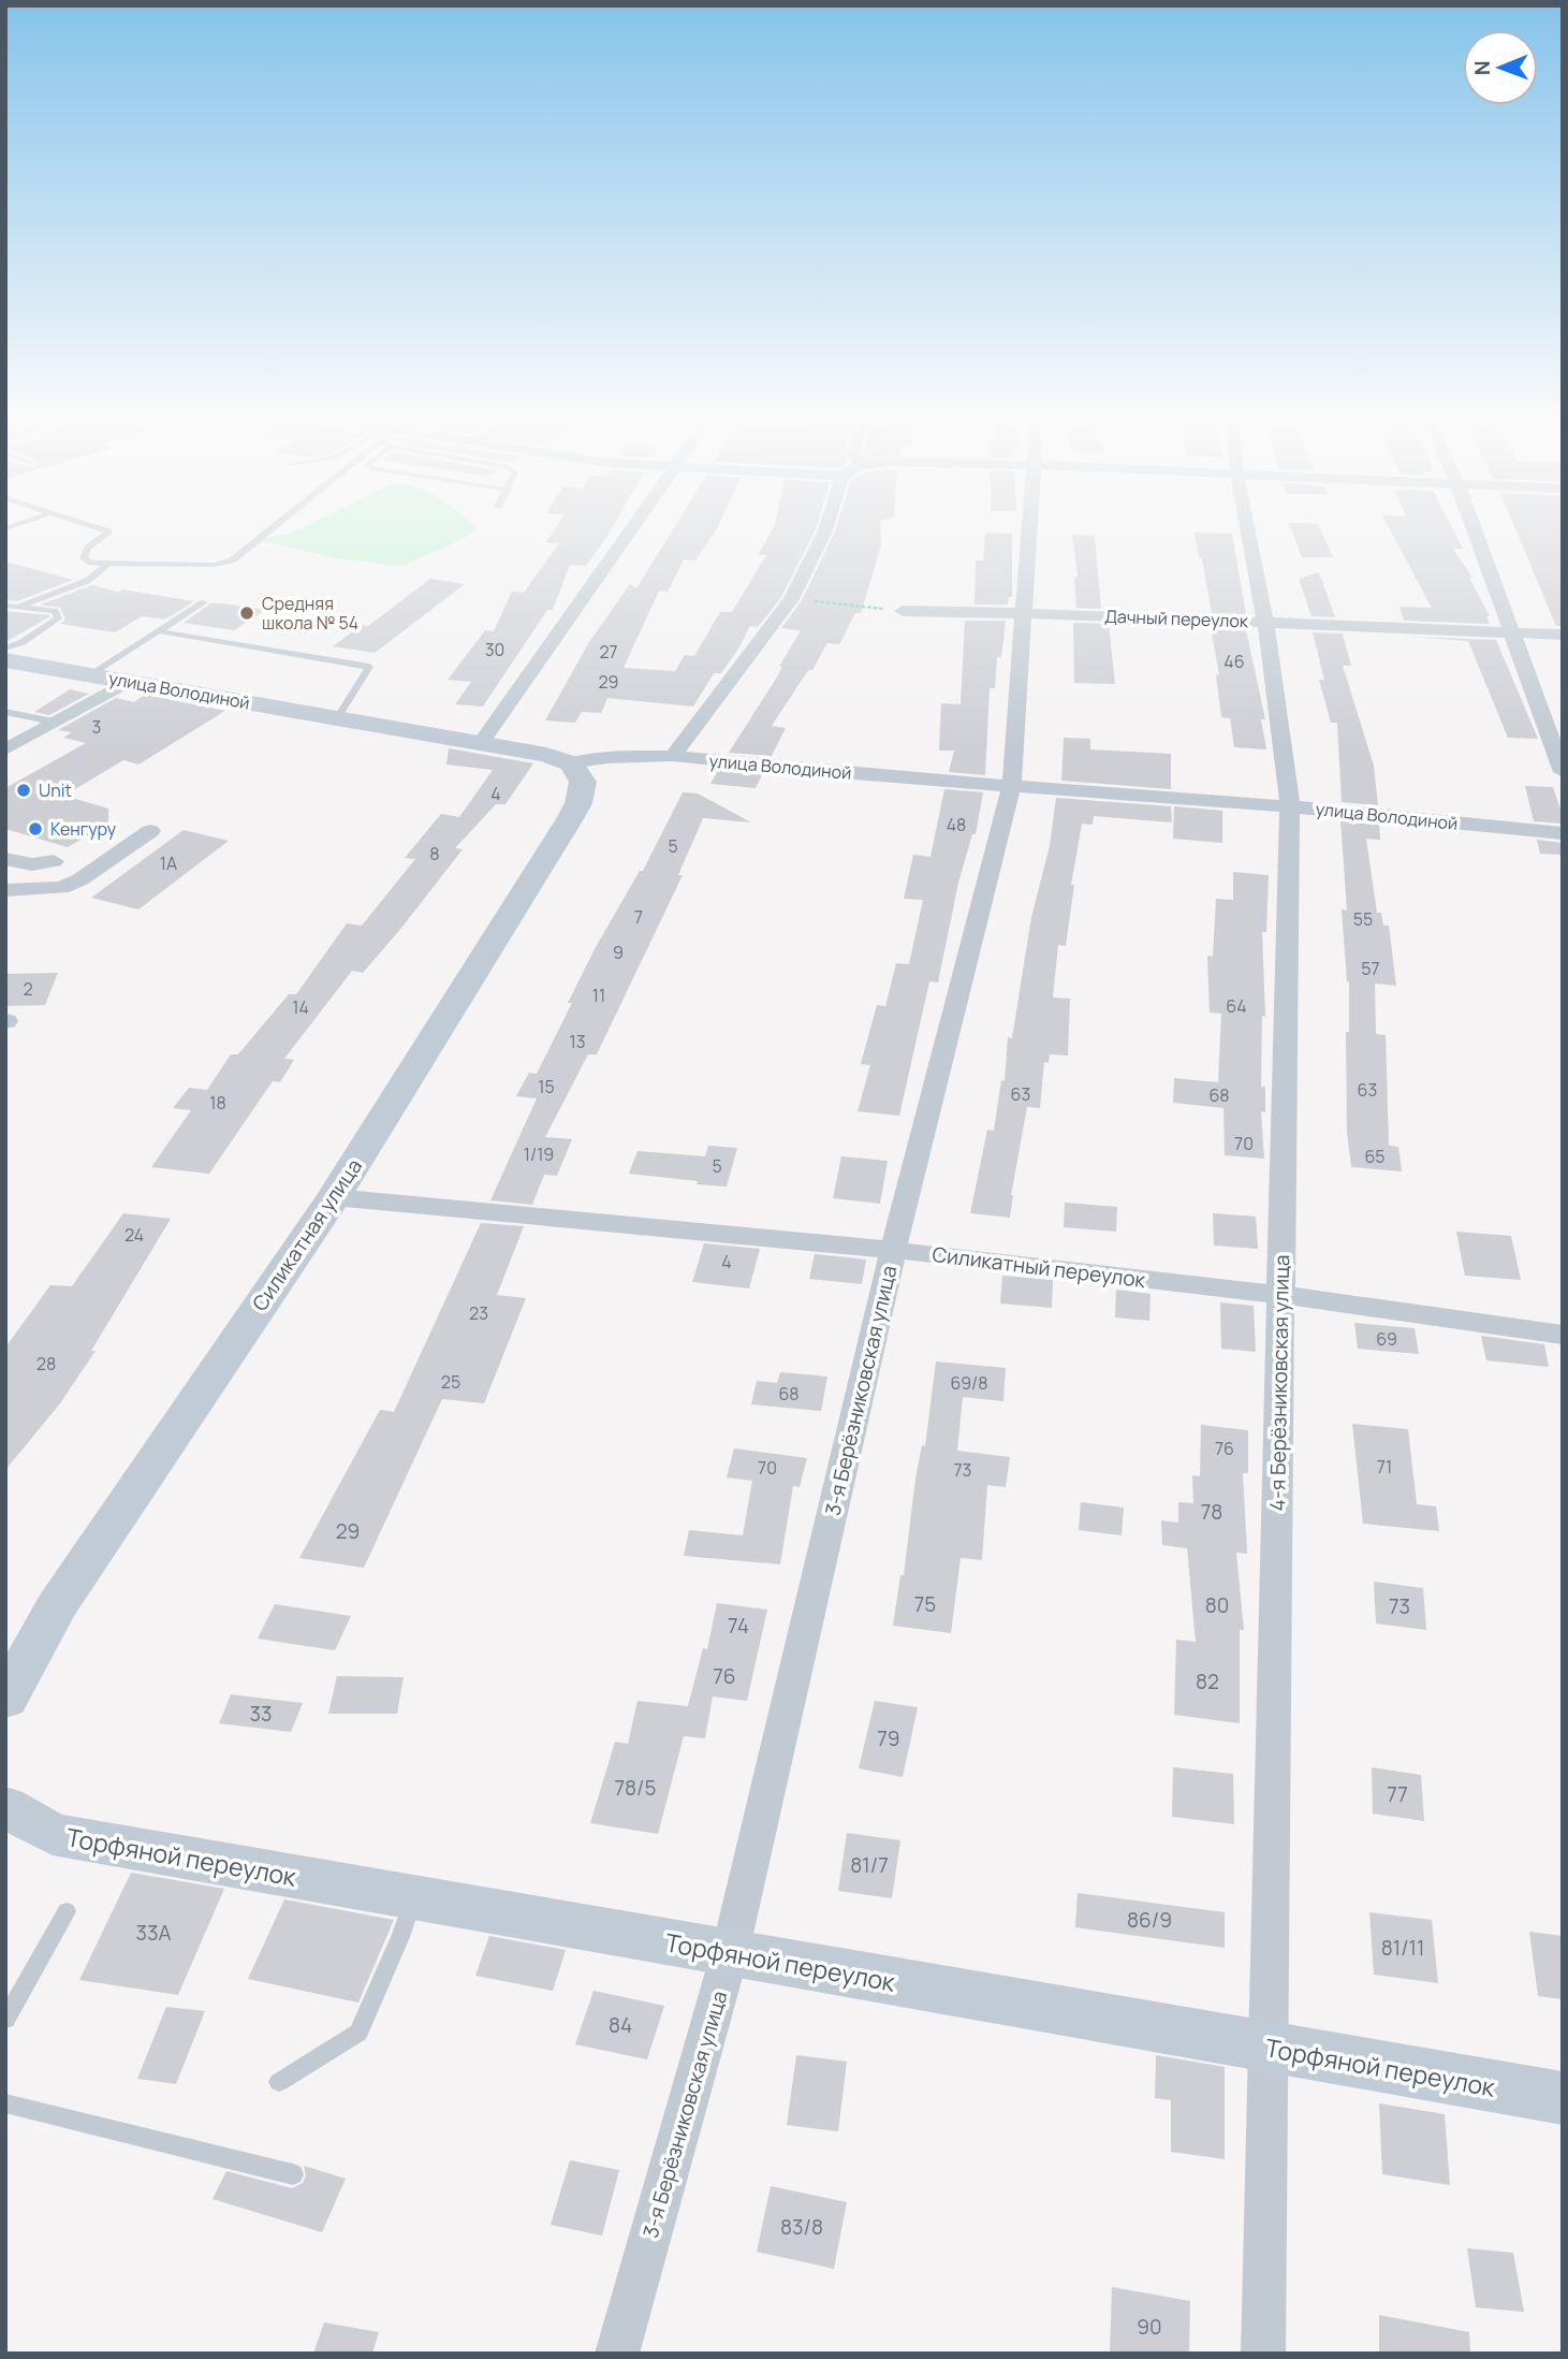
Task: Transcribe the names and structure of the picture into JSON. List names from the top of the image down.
{
  "streets": {
    "street": [
      "Дачный переулок",
      "улица Володиной",
      "Силикатная улица",
      "Силикатный переулок",
      "4-я Берёзниковская улица",
      "3-я Берёзниковская улица",
      "Торфяной переулок"
    ]
  },
  "crossings": [
    ["Дачный переулок", "4-я Берёзниковская улица"],
    ["Дачный переулок", "3-я Берёзниковская улица"],
    ["улица Володиной", "Силикатная улица"],
    ["улица Володиной", "4-я Берёзниковская улица"],
    ["улица Володиной", "3-я Берёзниковская улица"],
    ["Силикатная улица", "Силикатный переулок"],
    ["Силикатный переулок", "4-я Берёзниковская улица"],
    ["Силикатный переулок", "3-я Берёзниковская улица"],
    ["4-я Берёзниковская улица", "Торфяной переулок"],
    ["3-я Берёзниковская улица", "Торфяной переулок"]
  ],
  "places": ["Средняя школа № 54", "Unit", "Кенгуру"],
  "house_numbers": [
    "30",
    "27",
    "46",
    "29",
    "3",
    "4",
    "48",
    "5",
    "8",
    "1А",
    "7",
    "55",
    "9",
    "57",
    "2",
    "11",
    "64",
    "14",
    "13",
    "15",
    "63",
    "63",
    "68",
    "18",
    "70",
    "1/19",
    "65",
    "5",
    "24",
    "4",
    "23",
    "69",
    "28",
    "25",
    "69/8",
    "68",
    "76",
    "71",
    "70",
    "73",
    "78",
    "29",
    "75",
    "80",
    "73",
    "74",
    "76",
    "82",
    "33",
    "79",
    "78/5",
    "77",
    "81/7",
    "86/9",
    "33А",
    "81/11",
    "84",
    "83/8",
    "90"
  ],
  "north": "left"
}
